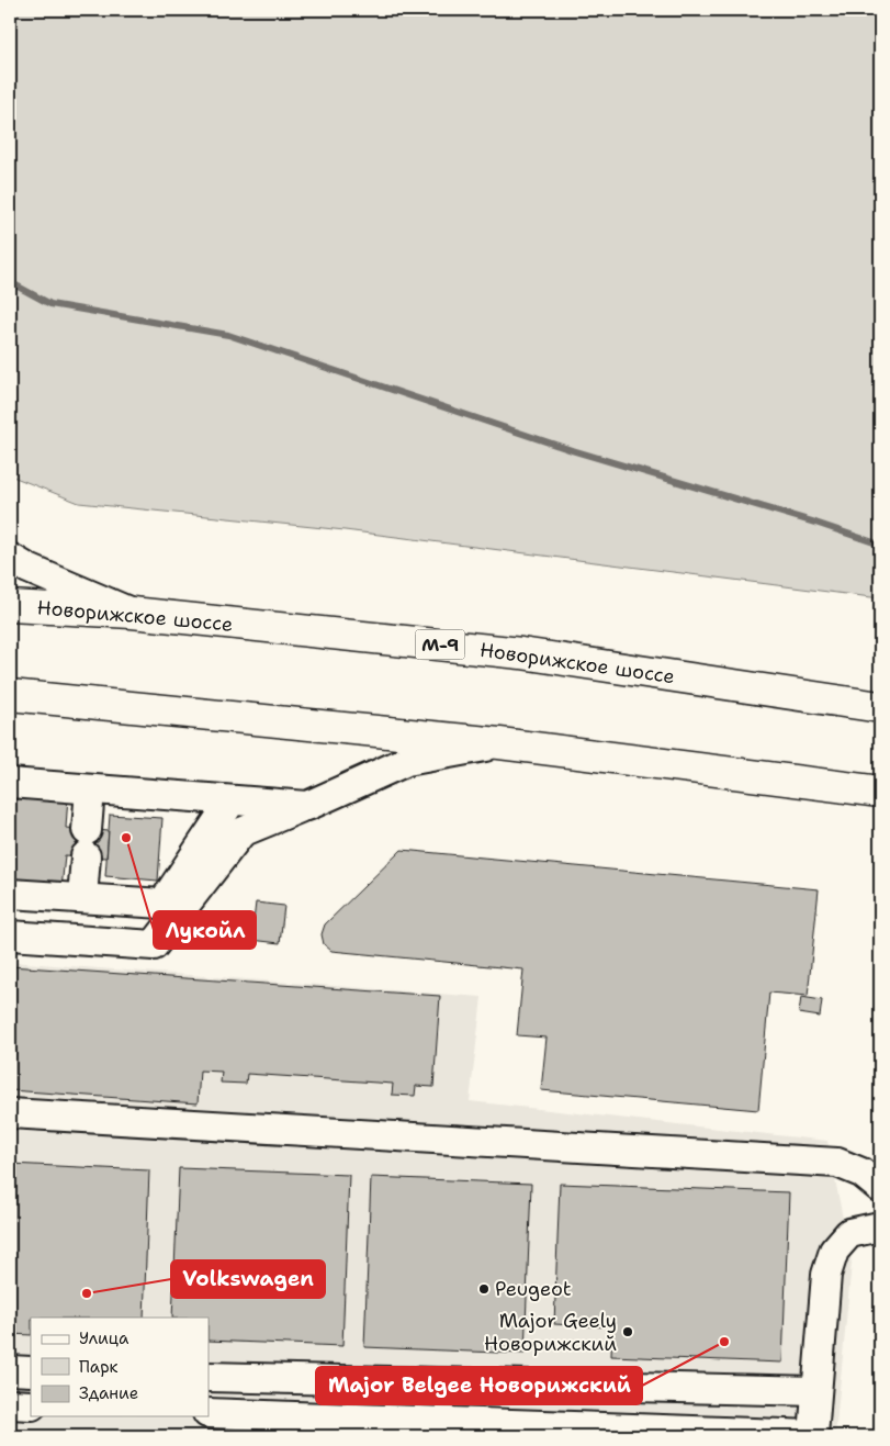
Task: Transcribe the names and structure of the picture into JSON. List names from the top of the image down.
{
  "streets": {
    "highway": ["Новорижское шоссе", "М-9"]
  },
  "places": [
    "Лукойл",
    "Peugeot",
    "Volkswagen",
    "Major Geely Новорижский",
    "Major Belgee Новорижский"
  ],
  "legend": ["Улица", "Парк", "Здание"]
}
